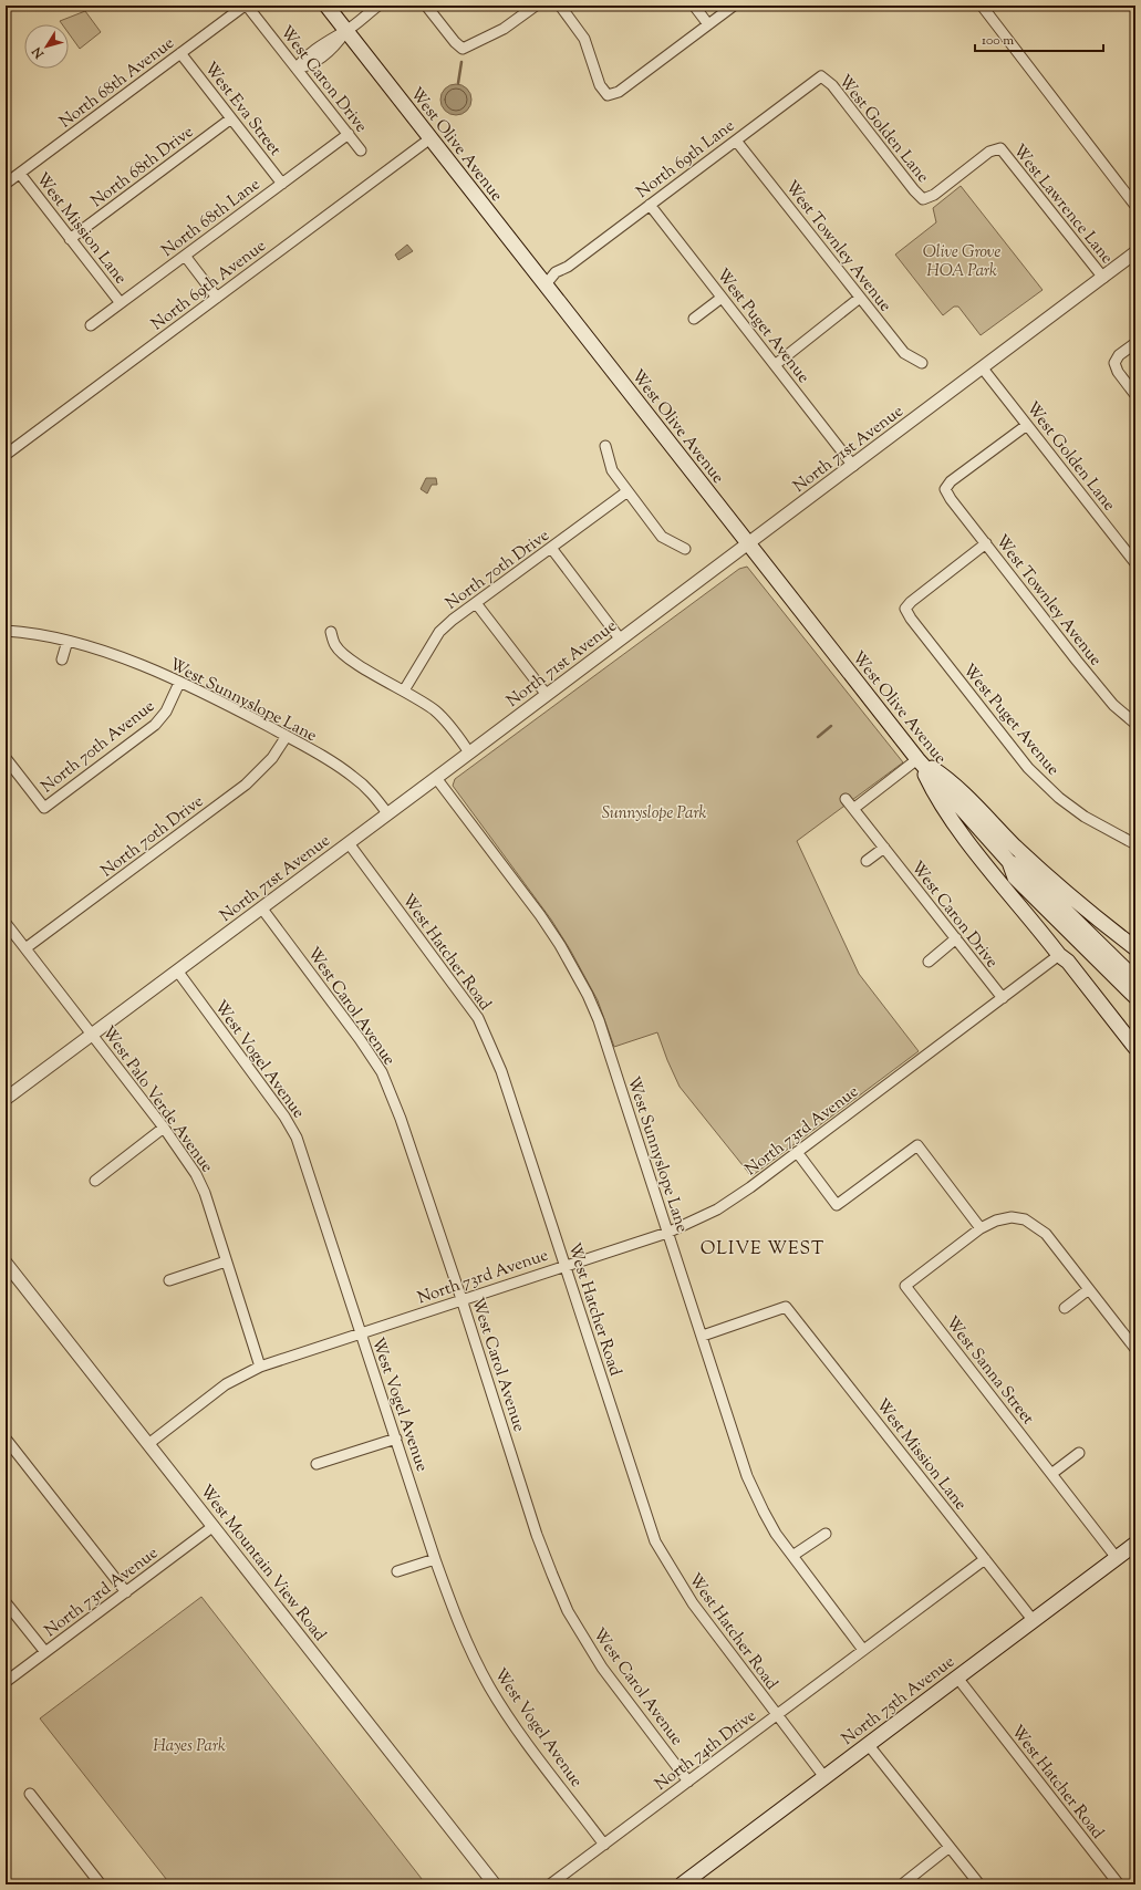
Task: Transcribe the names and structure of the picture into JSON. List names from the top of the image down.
{
  "streets": {
    "main road": ["West Olive Avenue", "North 75th Avenue"],
    "street": [
      "West Caron Drive",
      "North 68th Avenue",
      "West Eva Street",
      "West Golden Lane",
      "North 69th Lane",
      "North 68th Drive",
      "West Lawrence Lane",
      "North 68th Lane",
      "West Mission Lane",
      "West Townley Avenue",
      "North 69th Avenue",
      "West Puget Avenue",
      "North 71st Avenue",
      "North 70th Drive",
      "West Sunnyslope Lane",
      "North 70th Avenue",
      "West Hatcher Road",
      "West Carol Avenue",
      "West Vogel Avenue",
      "West Palo Verde Avenue",
      "North 73rd Avenue",
      "West Sanna Street",
      "West Mountain View Road",
      "North 74th Drive"
    ]
  },
  "crossings": [
    ["West Caron Drive", "North 68th Avenue"],
    ["West Caron Drive", "North 68th Lane"],
    ["West Caron Drive", "North 73rd Avenue"],
    ["North 68th Avenue", "West Eva Street"],
    ["North 68th Avenue", "West Mission Lane"],
    ["West Eva Street", "North 68th Drive"],
    ["West Eva Street", "North 68th Lane"],
    ["West Golden Lane", "North 69th Lane"],
    ["West Golden Lane", "West Lawrence Lane"],
    ["West Golden Lane", "West Townley Avenue"],
    ["West Golden Lane", "North 71st Avenue"],
    ["West Olive Avenue", "North 69th Lane"],
    ["West Olive Avenue", "North 69th Avenue"],
    ["West Olive Avenue", "North 71st Avenue"],
    ["North 69th Lane", "West Townley Avenue"],
    ["North 69th Lane", "West Puget Avenue"],
    ["North 68th Drive", "West Mission Lane"],
    ["West Lawrence Lane", "North 71st Avenue"],
    ["North 68th Lane", "West Mission Lane"],
    ["West Mission Lane", "West Sunnyslope Lane"],
    ["West Mission Lane", "North 75th Avenue"],
    ["West Mission Lane", "North 74th Drive"],
    ["West Townley Avenue", "West Puget Avenue"],
    ["West Puget Avenue", "North 71st Avenue"],
    ["North 71st Avenue", "West Sunnyslope Lane"],
    ["North 71st Avenue", "West Hatcher Road"],
    ["North 71st Avenue", "West Carol Avenue"],
    ["North 71st Avenue", "West Vogel Avenue"],
    ["North 71st Avenue", "West Palo Verde Avenue"],
    ["North 70th Drive", "West Sunnyslope Lane"],
    ["North 70th Drive", "West Palo Verde Avenue"],
    ["West Sunnyslope Lane", "North 70th Avenue"],
    ["West Sunnyslope Lane", "North 73rd Avenue"],
    ["West Sunnyslope Lane", "North 74th Drive"],
    ["West Hatcher Road", "North 73rd Avenue"],
    ["West Hatcher Road", "North 75th Avenue"],
    ["West Hatcher Road", "North 74th Drive"],
    ["West Carol Avenue", "North 73rd Avenue"],
    ["West Carol Avenue", "North 74th Drive"],
    ["West Vogel Avenue", "North 73rd Avenue"],
    ["West Vogel Avenue", "North 74th Drive"],
    ["West Palo Verde Avenue", "North 73rd Avenue"],
    ["North 73rd Avenue", "West Mountain View Road"],
    ["West Sanna Street", "North 75th Avenue"]
  ],
  "districts": ["OLIVE WEST"],
  "parks": ["Olive Grove HOA Park", "Sunnyslope Park", "Hayes Park"],
  "scale_bar": "100 m",
  "north": "bottom left"
}
